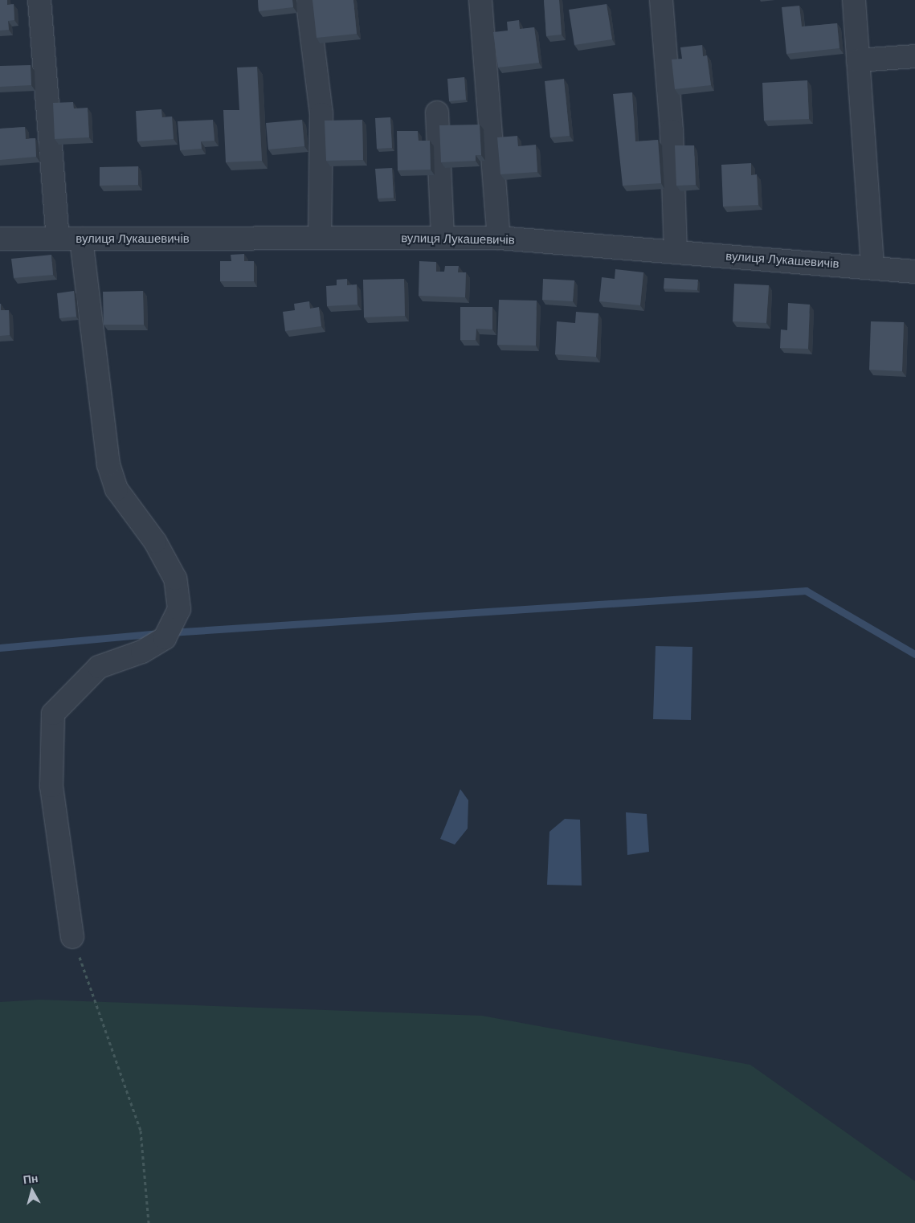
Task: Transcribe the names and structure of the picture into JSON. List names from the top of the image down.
{
  "streets": {
    "street": ["вулиця Лукашевичів"]
  },
  "north": "top"
}
